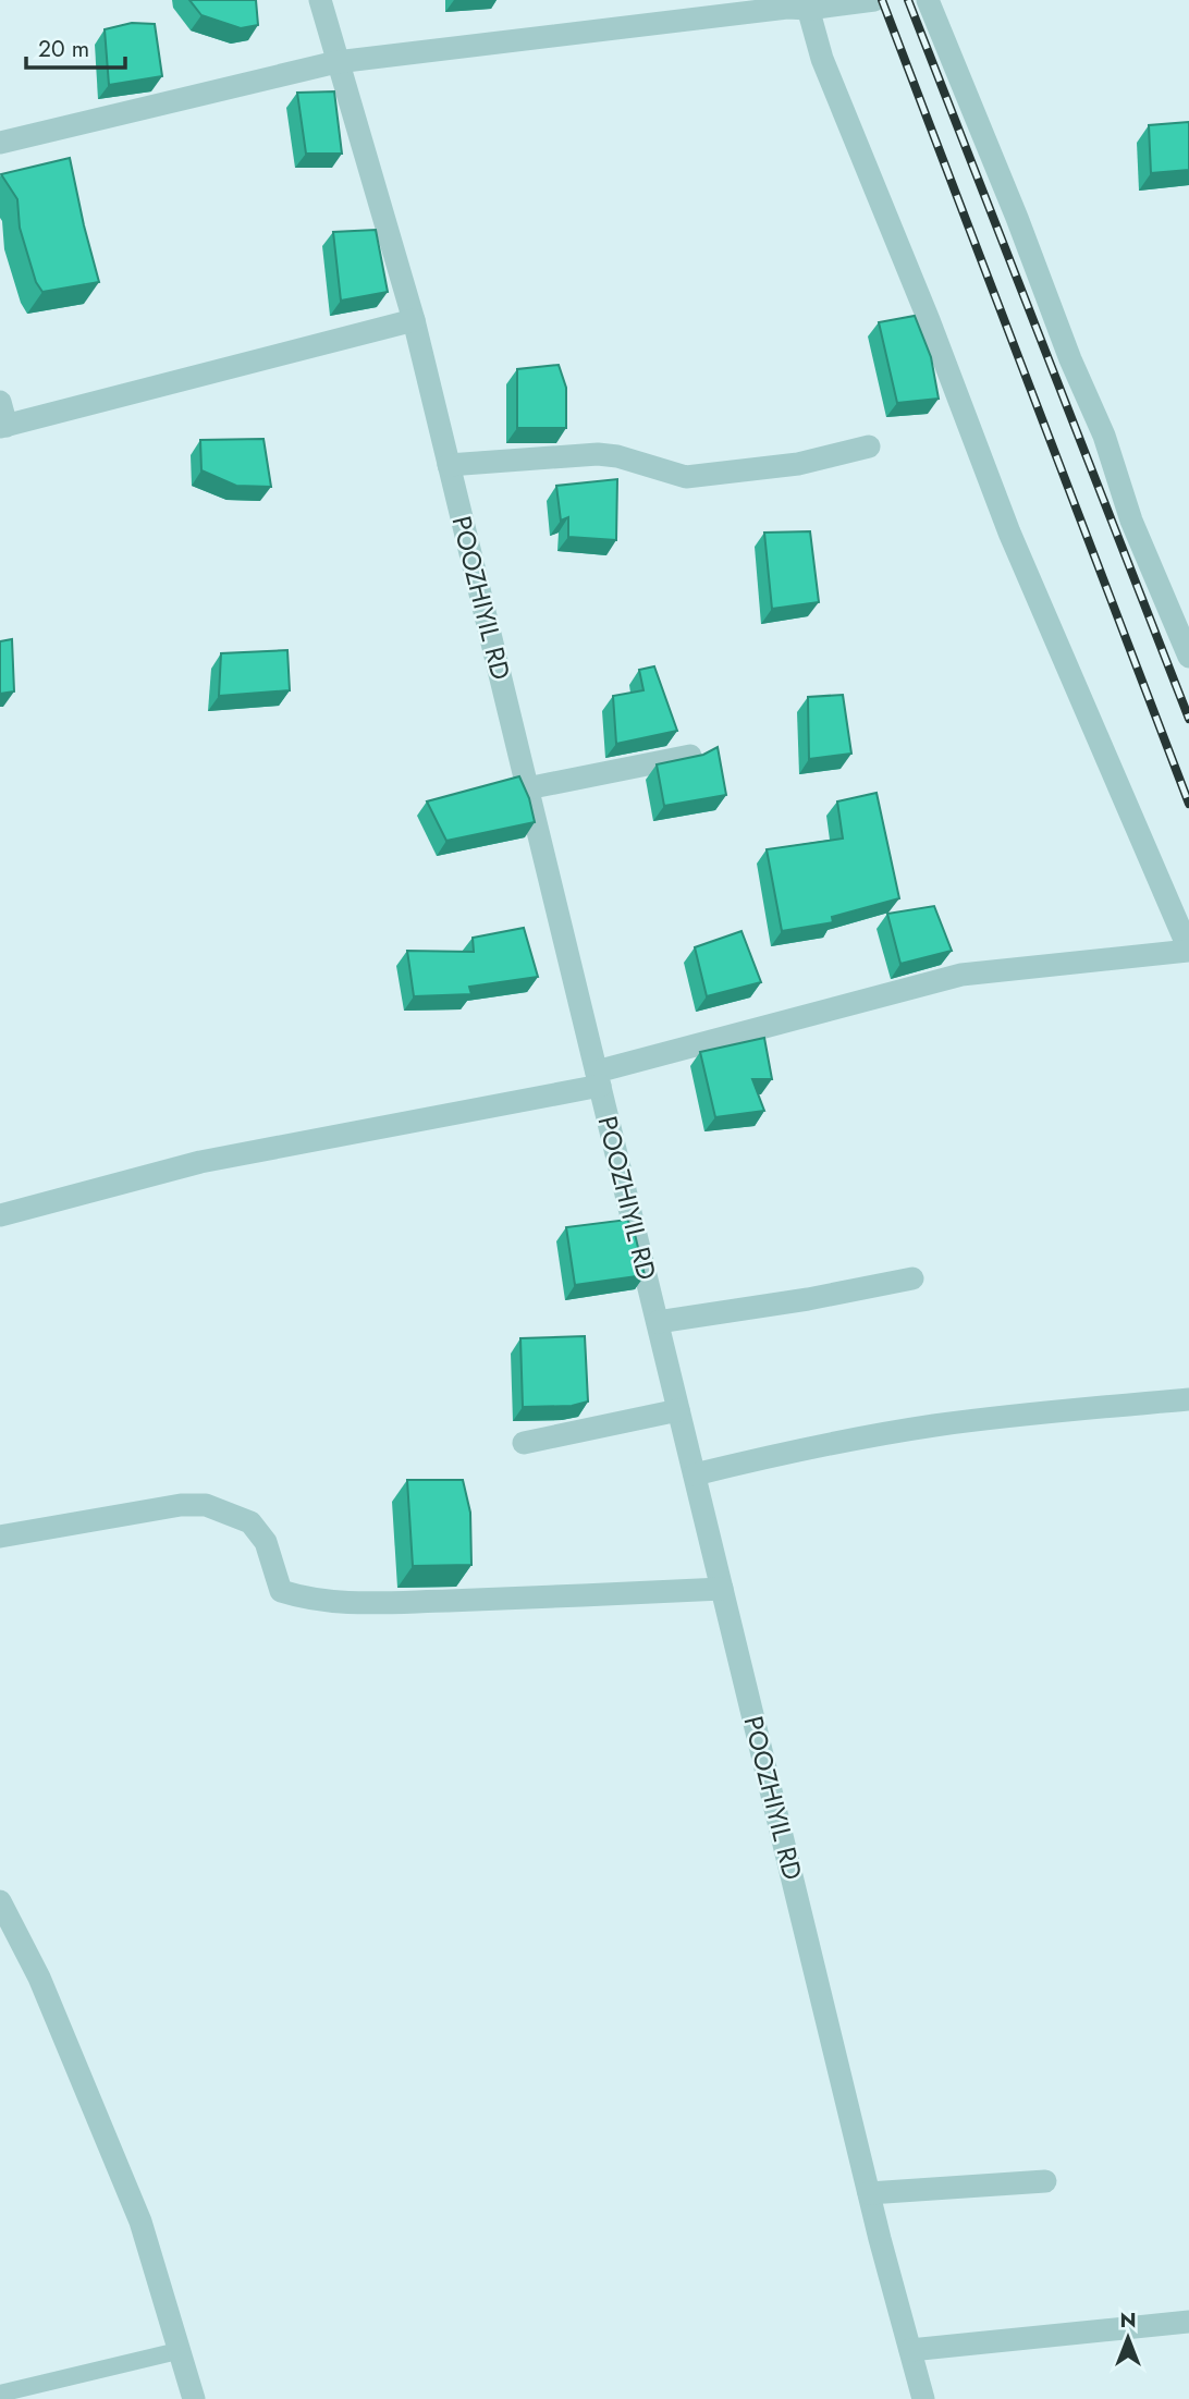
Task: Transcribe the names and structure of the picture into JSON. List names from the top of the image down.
{
  "streets": {
    "street": ["POOZHIYIL RD"]
  },
  "scale_bar": "20 m",
  "north": "top"
}
